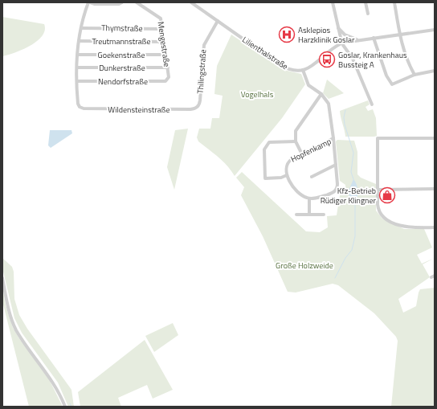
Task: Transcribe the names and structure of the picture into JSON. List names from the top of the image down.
{
  "streets": {
    "street": [
      "Thymstraße",
      "Treutmannstraße",
      "Mengestraße",
      "Lilienthalstraße",
      "Goekenstraße",
      "Dunkerstraße",
      "Thilingstraße",
      "Nendorfstraße",
      "Wildensteinstraße",
      "Hopfenkamp"
    ]
  },
  "crossings": [
    ["Thymstraße", "Mengestraße"],
    ["Treutmannstraße", "Mengestraße"],
    ["Mengestraße", "Goekenstraße"],
    ["Mengestraße", "Dunkerstraße"],
    ["Mengestraße", "Nendorfstraße"],
    ["Lilienthalstraße", "Thilingstraße"],
    ["Thilingstraße", "Wildensteinstraße"],
    ["Nendorfstraße", "Wildensteinstraße"]
  ],
  "parks": ["Vogelhals", "Große Holzweide"],
  "places": {
    "hospital": ["Asklepios Harzklinik Goslar"],
    "bus stop": ["Goslar, Krankenhaus Bussteig A"],
    "shop": ["Kfz-Betrieb Rüdiger Klingner"]
  }
}
